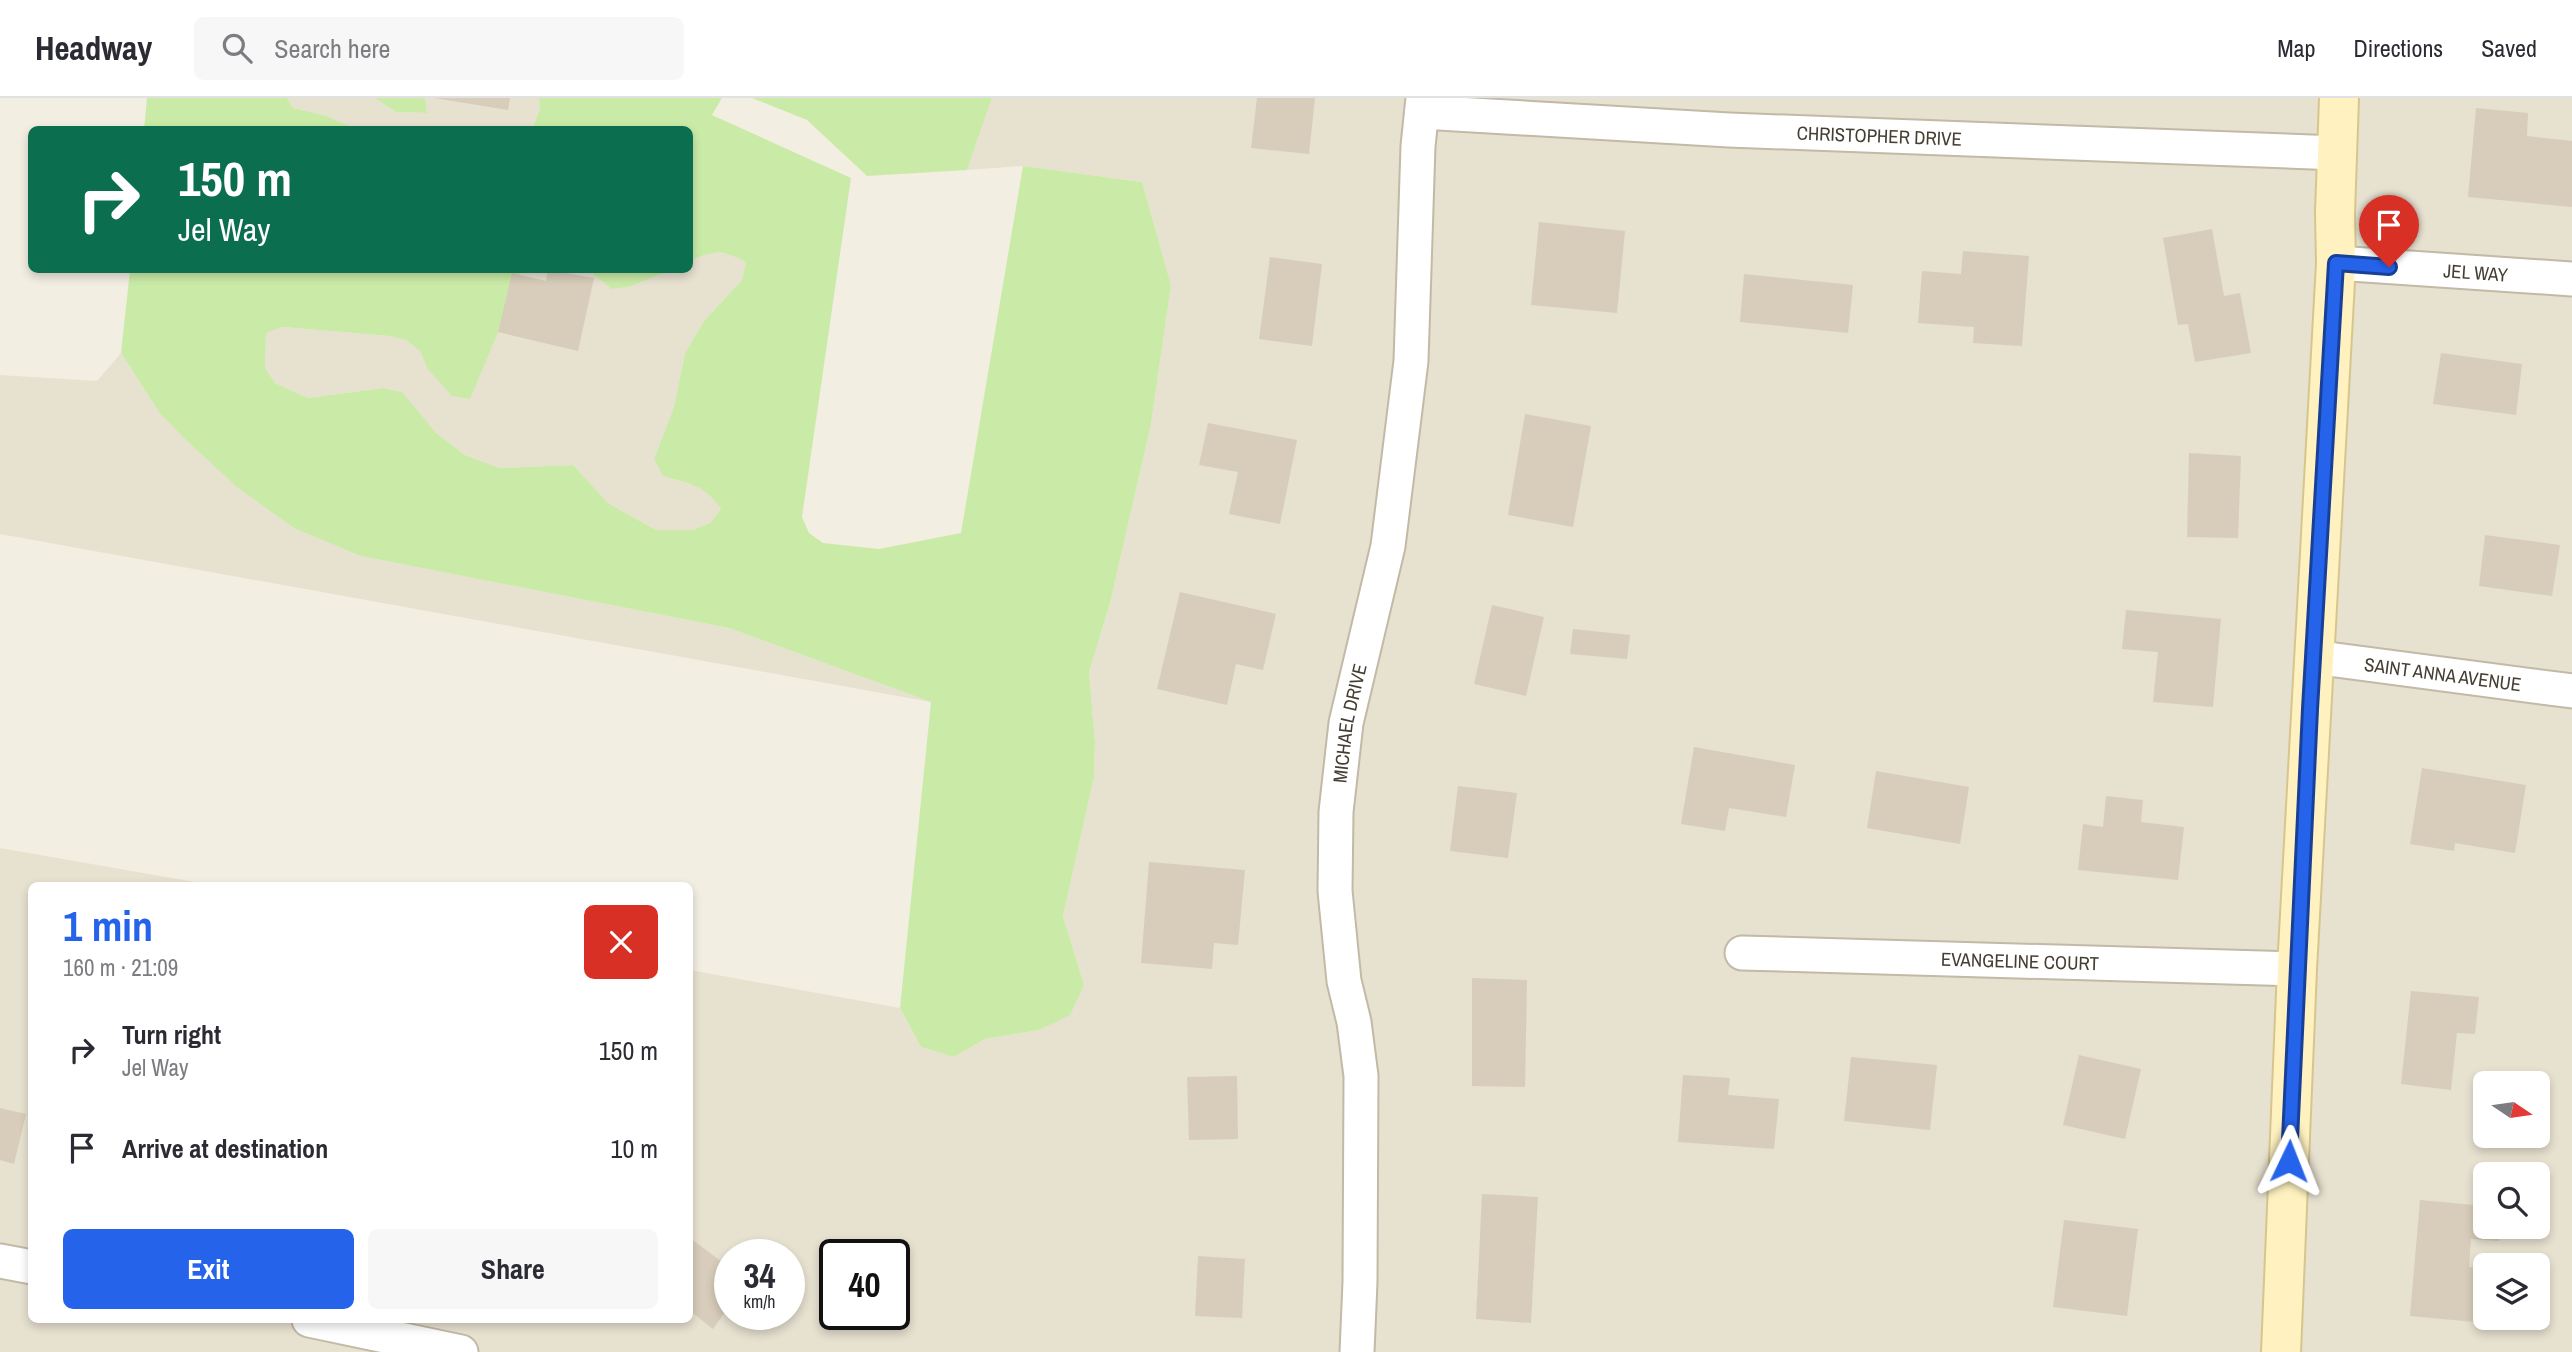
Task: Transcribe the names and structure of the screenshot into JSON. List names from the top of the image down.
{
  "streets": {
    "street": [
      "CHRISTOPHER DRIVE",
      "JEL WAY",
      "SAINT ANNA AVENUE",
      "MICHAEL DRIVE",
      "EVANGELINE COURT"
    ]
  },
  "crossings": [
    ["CHRISTOPHER DRIVE", "MICHAEL DRIVE"]
  ],
  "north": "right",
  "page": {
    "header": "Headway",
    "search": "Search here",
    "nav": ["Map", "Directions", "Saved"],
    "turn": ["150 m", "Jel Way"],
    "heading": ["1 min", "160 m · 21:09"],
    "list": [
      {
        "name": "Turn right",
        "note": "Jel Way",
        "value": "150 m"
      },
      {
        "name": "Arrive at destination",
        "value": "10 m"
      }
    ],
    "buttons": ["Exit", "Share"],
    "speed": "34 km/h",
    "limit": "40"
  }
}
